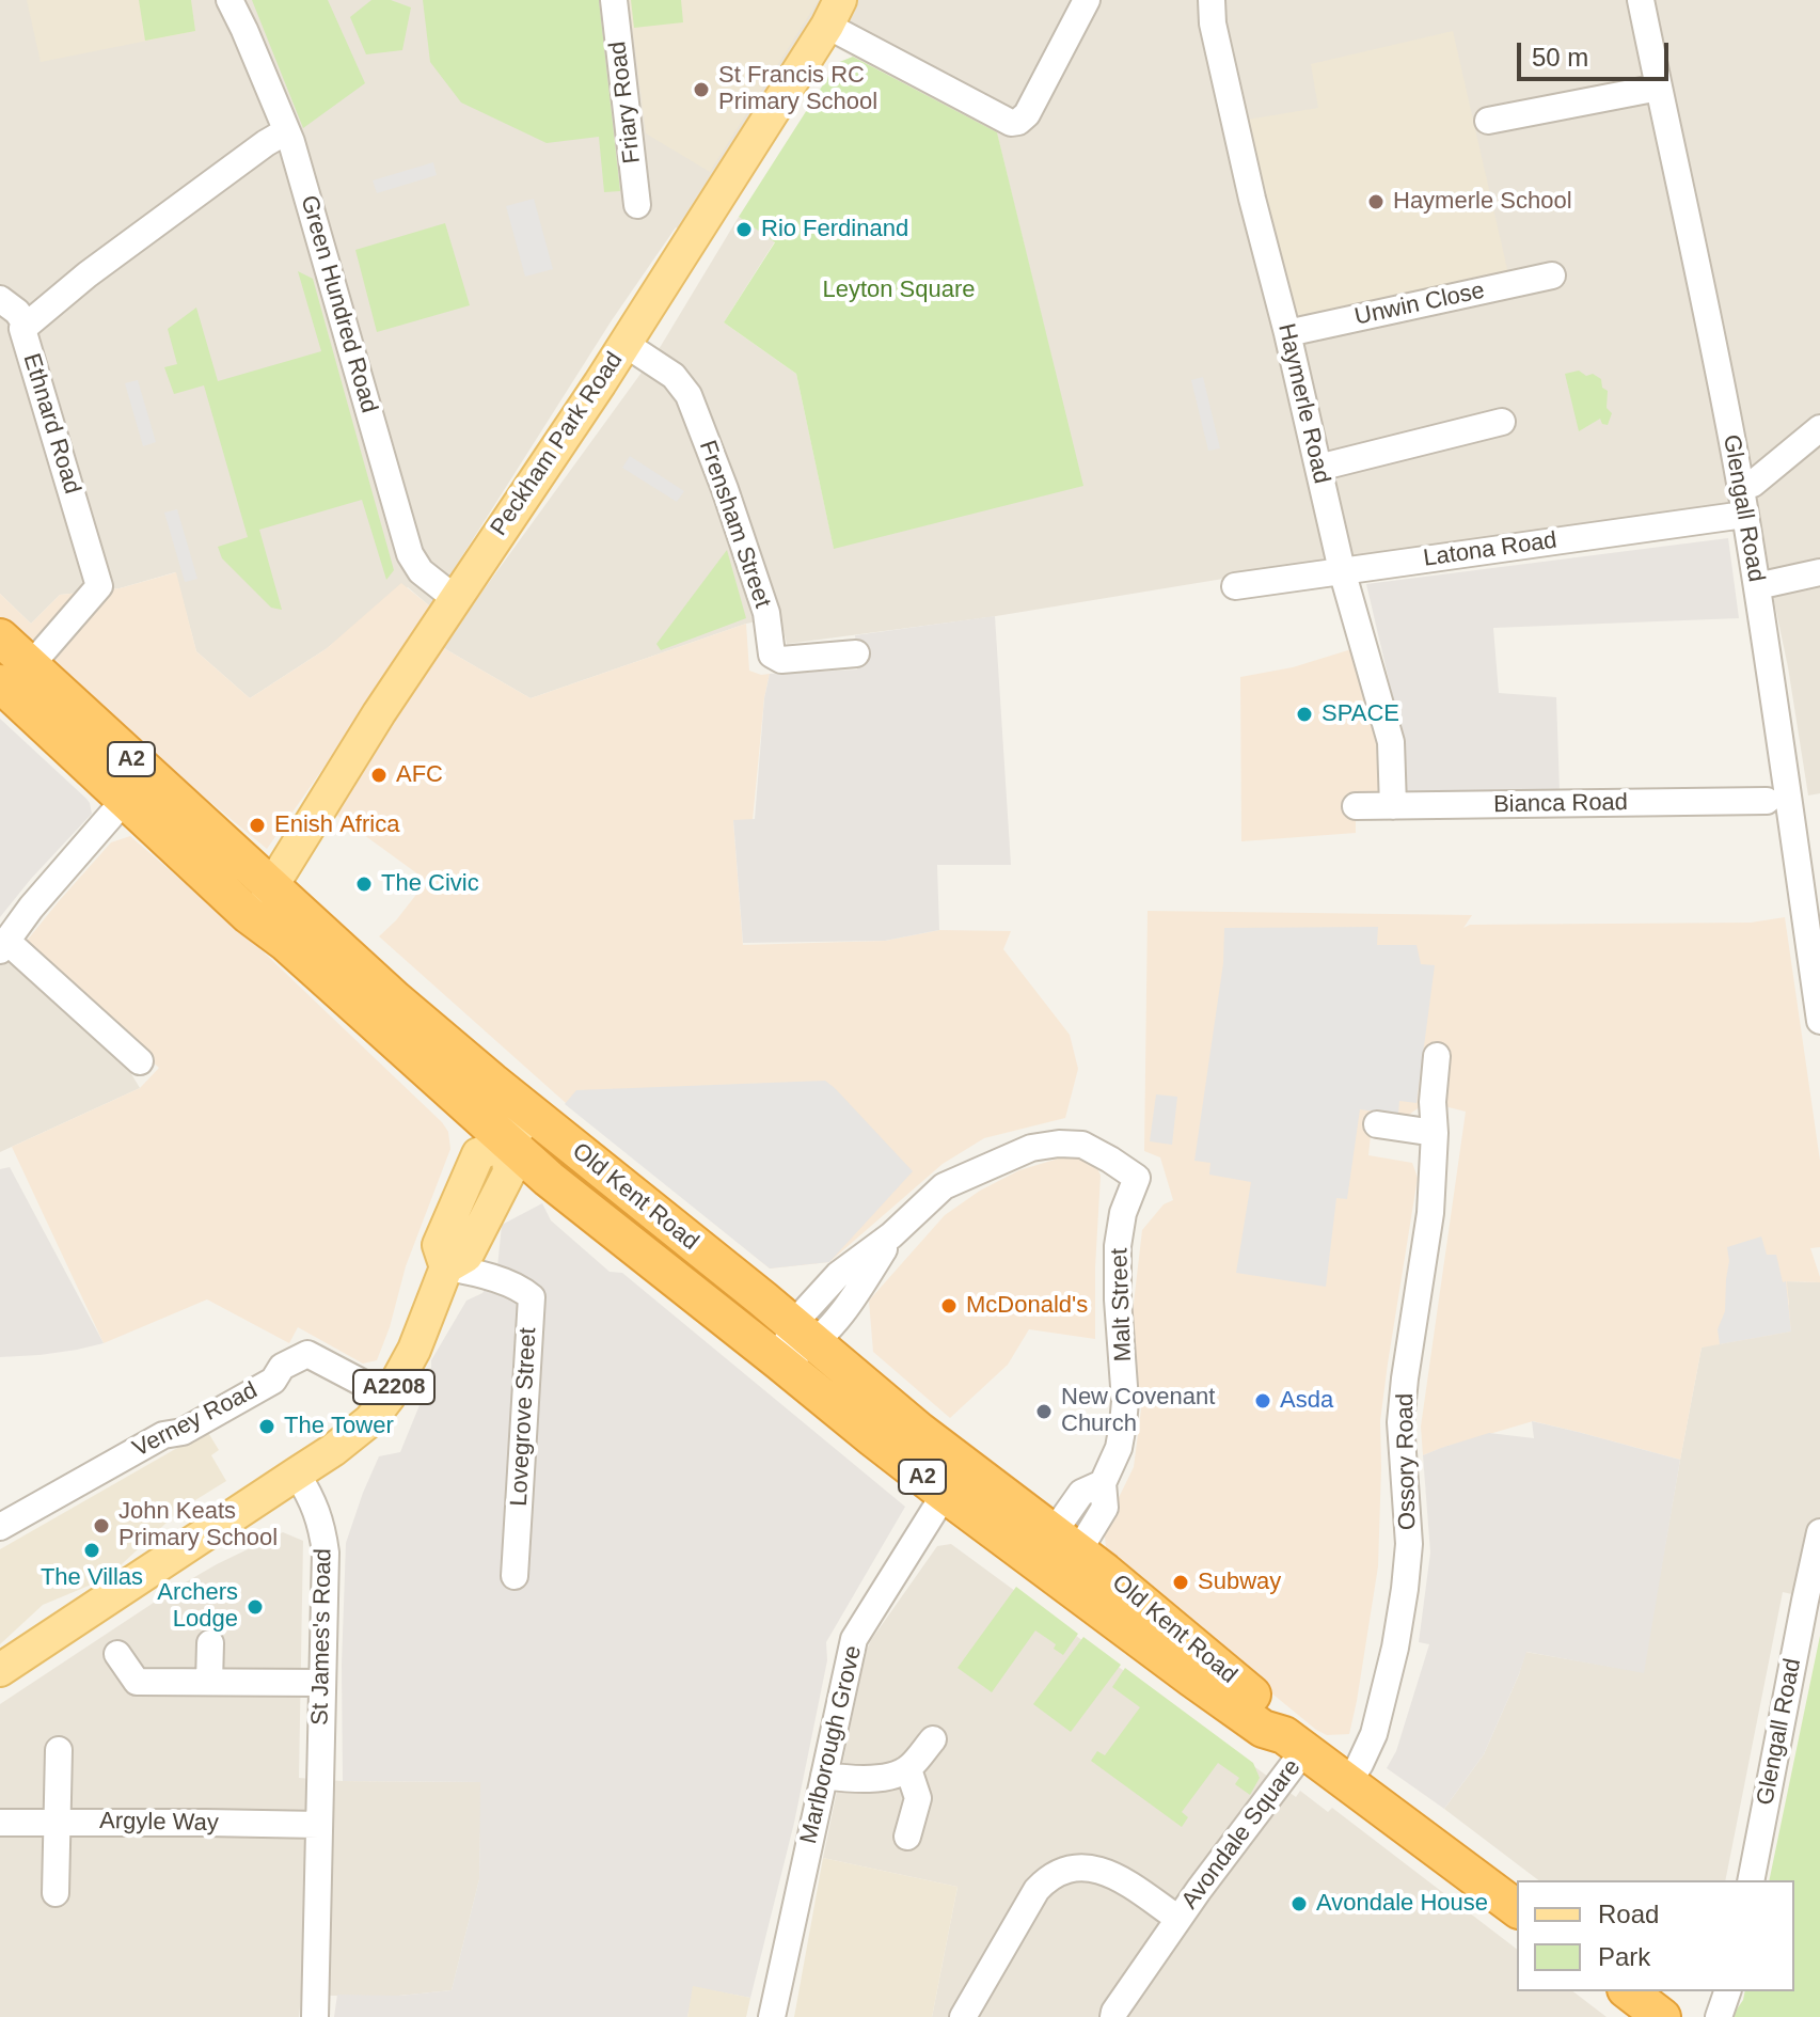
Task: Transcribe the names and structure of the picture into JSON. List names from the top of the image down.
{
  "streets": {
    "highway": ["A2", "Old Kent Road"],
    "main road": ["Peckham Park Road", "A2208"],
    "street": [
      "Friary Road",
      "Green Hundred Road",
      "Unwin Close",
      "Haymerle Road",
      "Ethnard Road",
      "Glengall Road",
      "Frensham Street",
      "Latona Road",
      "Bianca Road",
      "Malt Street",
      "Lovegrove Street",
      "Verney Road",
      "Ossory Road",
      "St James's Road",
      "Marlborough Grove",
      "Argyle Way",
      "Avondale Square"
    ]
  },
  "crossings": [
    ["Green Hundred Road", "Ethnard Road"],
    ["Green Hundred Road", "Peckham Park Road"],
    ["Unwin Close", "Haymerle Road"],
    ["Haymerle Road", "Latona Road"],
    ["Haymerle Road", "Bianca Road"],
    ["Ethnard Road", "Old Kent Road"],
    ["Peckham Park Road", "Frensham Street"],
    ["Peckham Park Road", "A2"],
    ["Peckham Park Road", "Old Kent Road"],
    ["Glengall Road", "Latona Road"],
    ["A2", "Old Kent Road"],
    ["Old Kent Road", "Malt Street"],
    ["Old Kent Road", "A2208"],
    ["Old Kent Road", "Ossory Road"],
    ["Old Kent Road", "Marlborough Grove"],
    ["Old Kent Road", "Avondale Square"],
    ["A2208", "Lovegrove Street"],
    ["A2208", "Verney Road"],
    ["A2208", "St James's Road"],
    ["St James's Road", "Argyle Way"]
  ],
  "parks": ["Leyton Square"],
  "places": [
    "St Francis RC Primary School",
    "Haymerle School",
    "Rio Ferdinand",
    "SPACE",
    "AFC",
    "Enish Africa",
    "The Civic",
    "McDonald's",
    "Asda",
    "New Covenant Church",
    "The Tower",
    "John Keats Primary School",
    "The Villas",
    "Subway",
    "Archers Lodge",
    "Avondale House"
  ],
  "legend": ["Road", "Park"],
  "scale_bar": "50 m"
}
